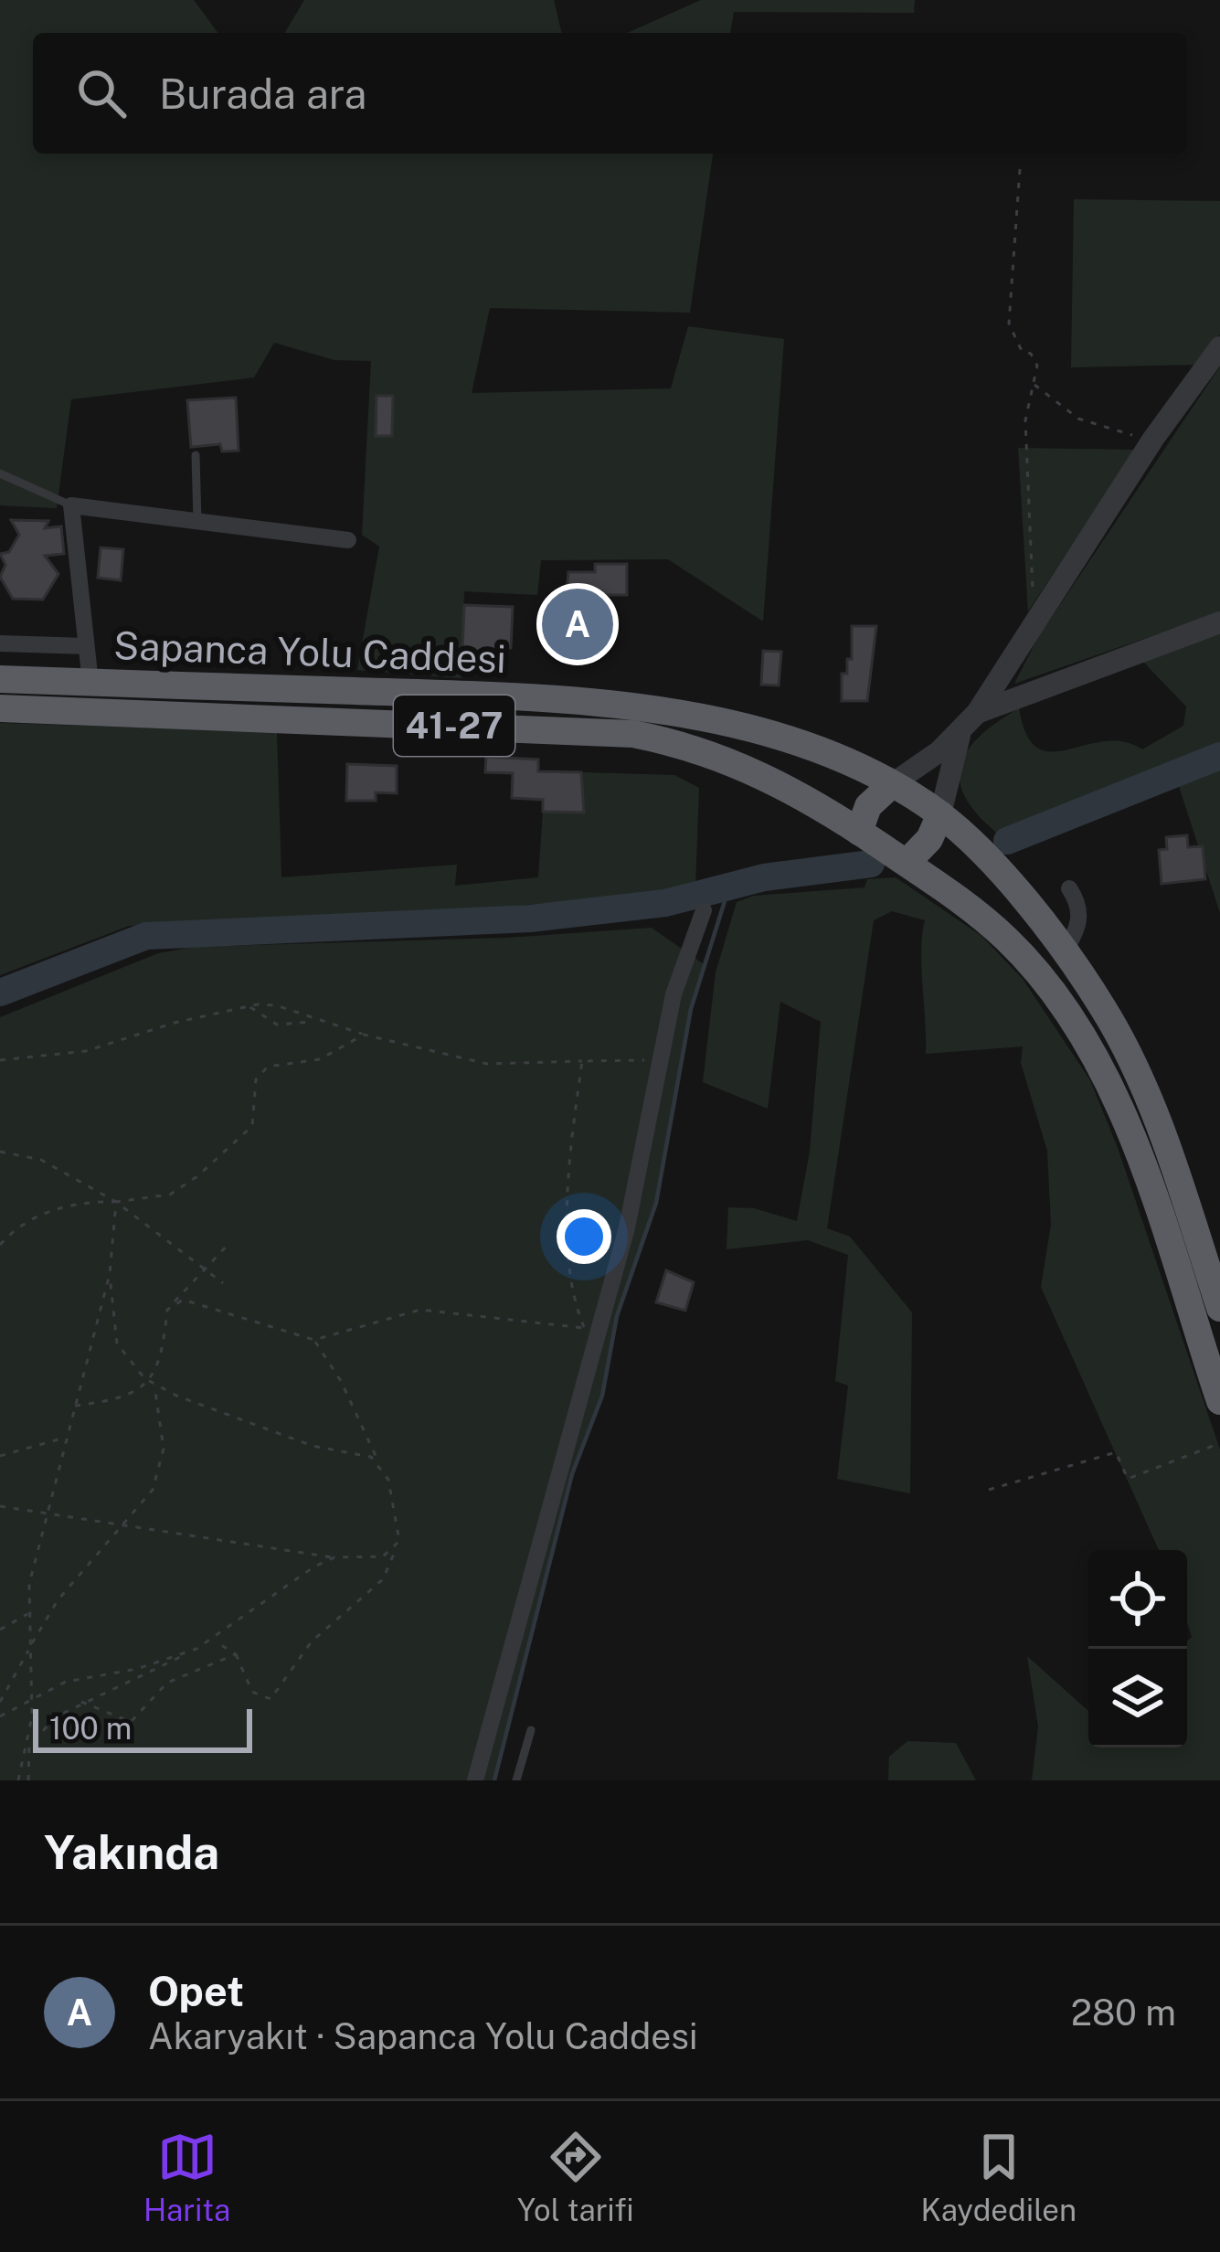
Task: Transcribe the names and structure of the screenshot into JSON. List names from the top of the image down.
{
  "streets": {
    "highway": ["Sapanca Yolu Caddesi", "41-27"]
  },
  "scale_bar": "100 m",
  "page": {
    "search": "Burada ara",
    "pins": "A",
    "scale": "100 m",
    "heading": "Yakında",
    "list": [
      {
        "mark": "A",
        "name": "Opet",
        "note": "Akaryakıt · Sapanca Yolu Caddesi",
        "value": "280 m"
      }
    ],
    "nav": ["Harita", "Yol tarifi", "Kaydedilen"]
  }
}
